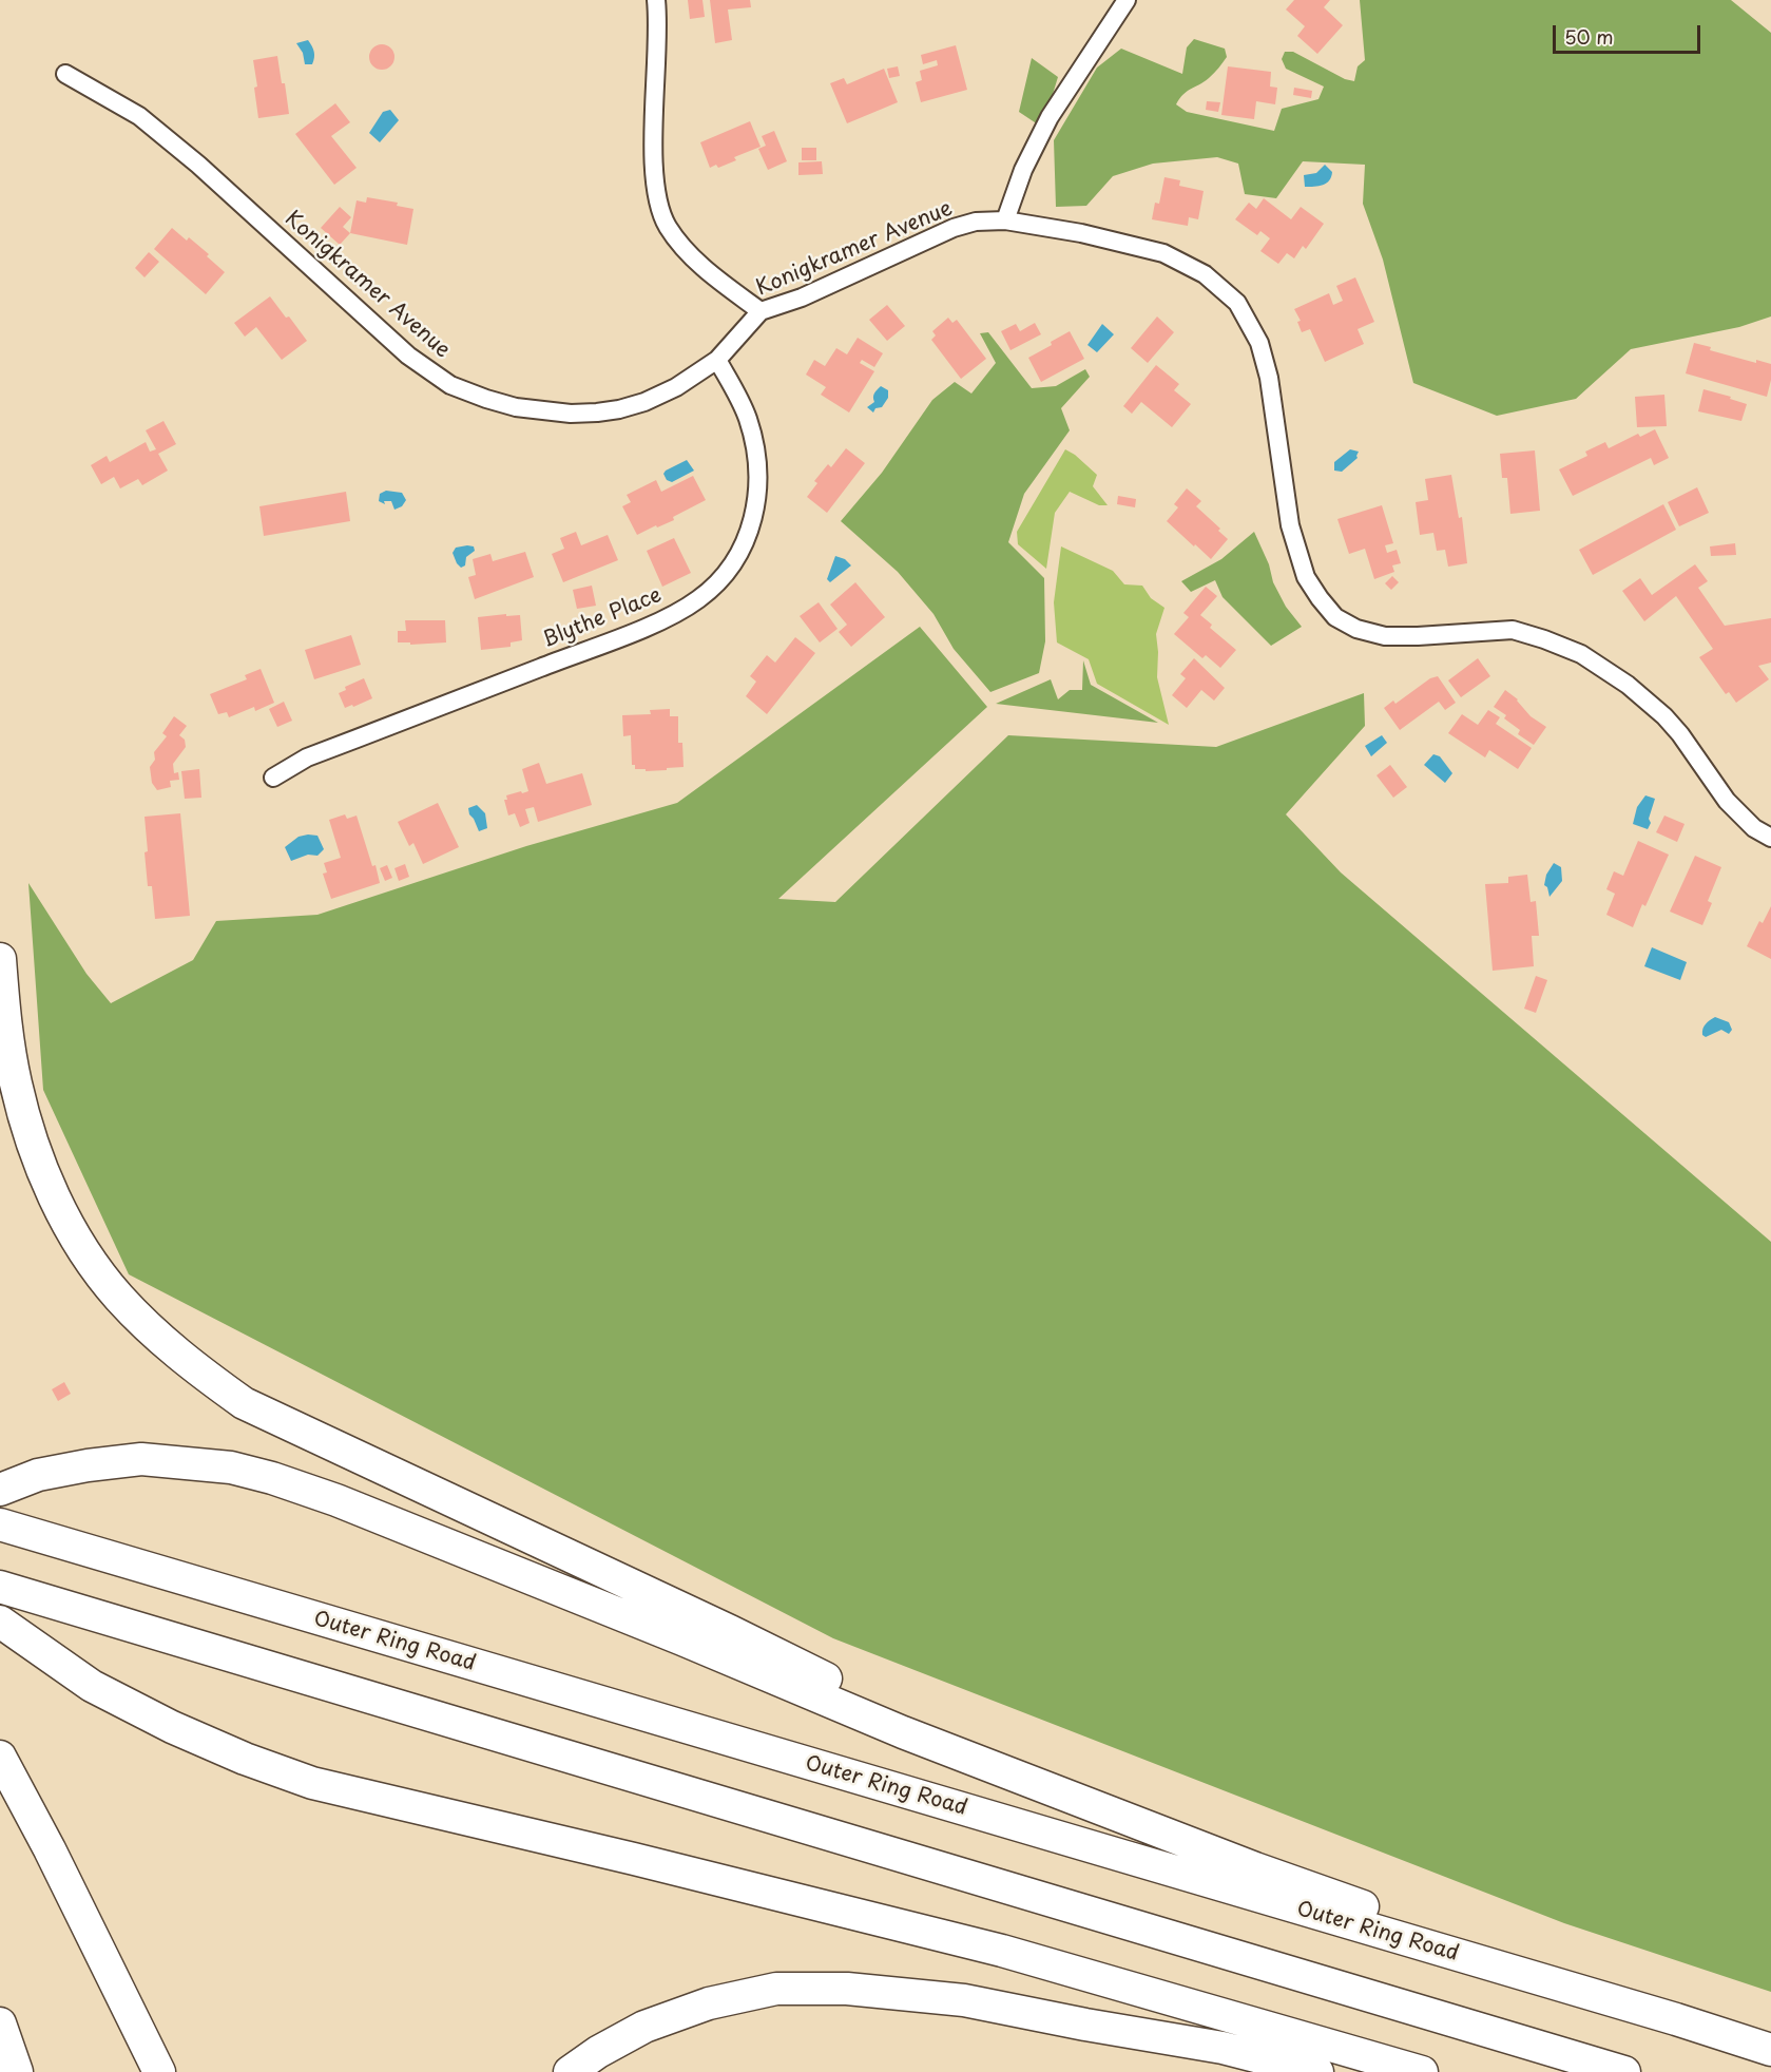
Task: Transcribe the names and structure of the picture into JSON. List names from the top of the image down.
{
  "streets": {
    "highway": ["Outer Ring Road"],
    "street": ["Konigkramer Avenue", "Blythe Place"]
  },
  "crossings": [
    ["Konigkramer Avenue", "Blythe Place"]
  ],
  "scale_bar": "50 m"
}
